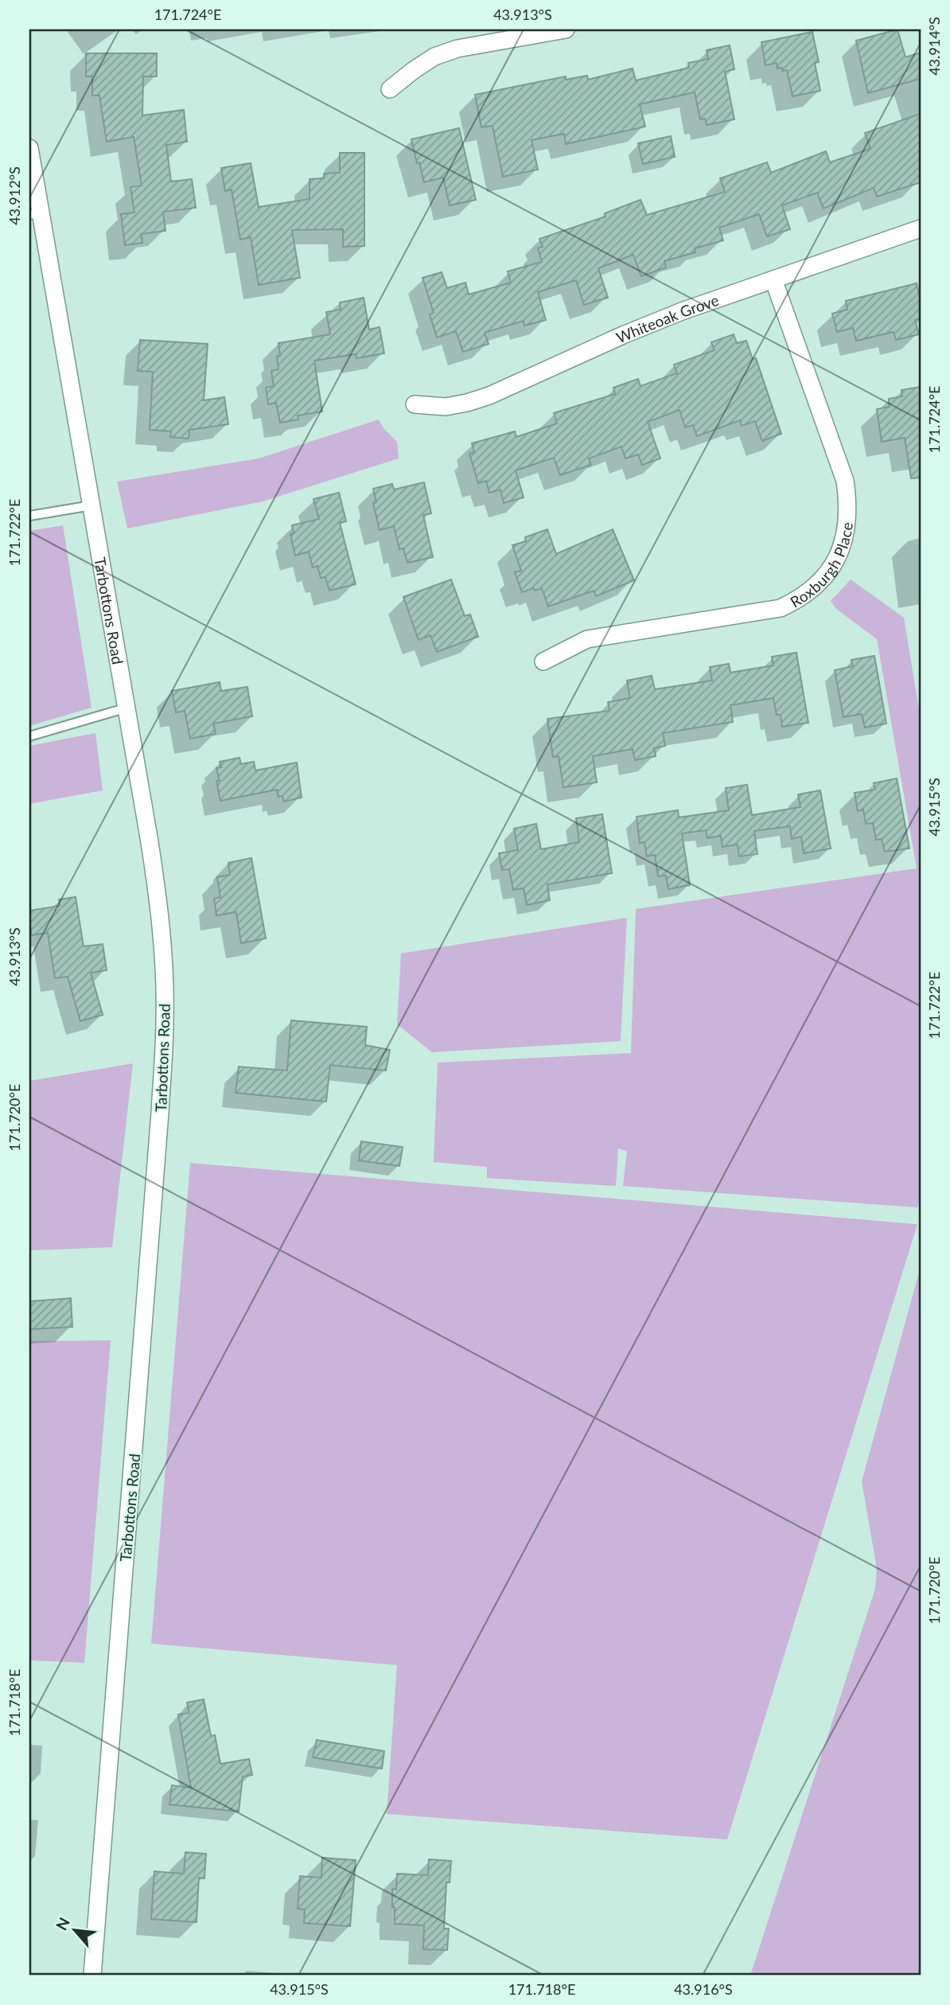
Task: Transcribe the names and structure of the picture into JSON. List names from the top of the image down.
{
  "streets": {
    "street": ["Whiteoak Grove", "Roxburgh Place", "Tarbottons Road"]
  },
  "crossings": [
    ["Whiteoak Grove", "Roxburgh Place"]
  ],
  "north": "top left",
  "coordinates": [
    "171.724°E",
    "43.913°S",
    "43.914°S",
    "43.912°S",
    "171.722°E",
    "43.915°S",
    "171.720°E",
    "171.718°E",
    "43.916°S"
  ]
}
